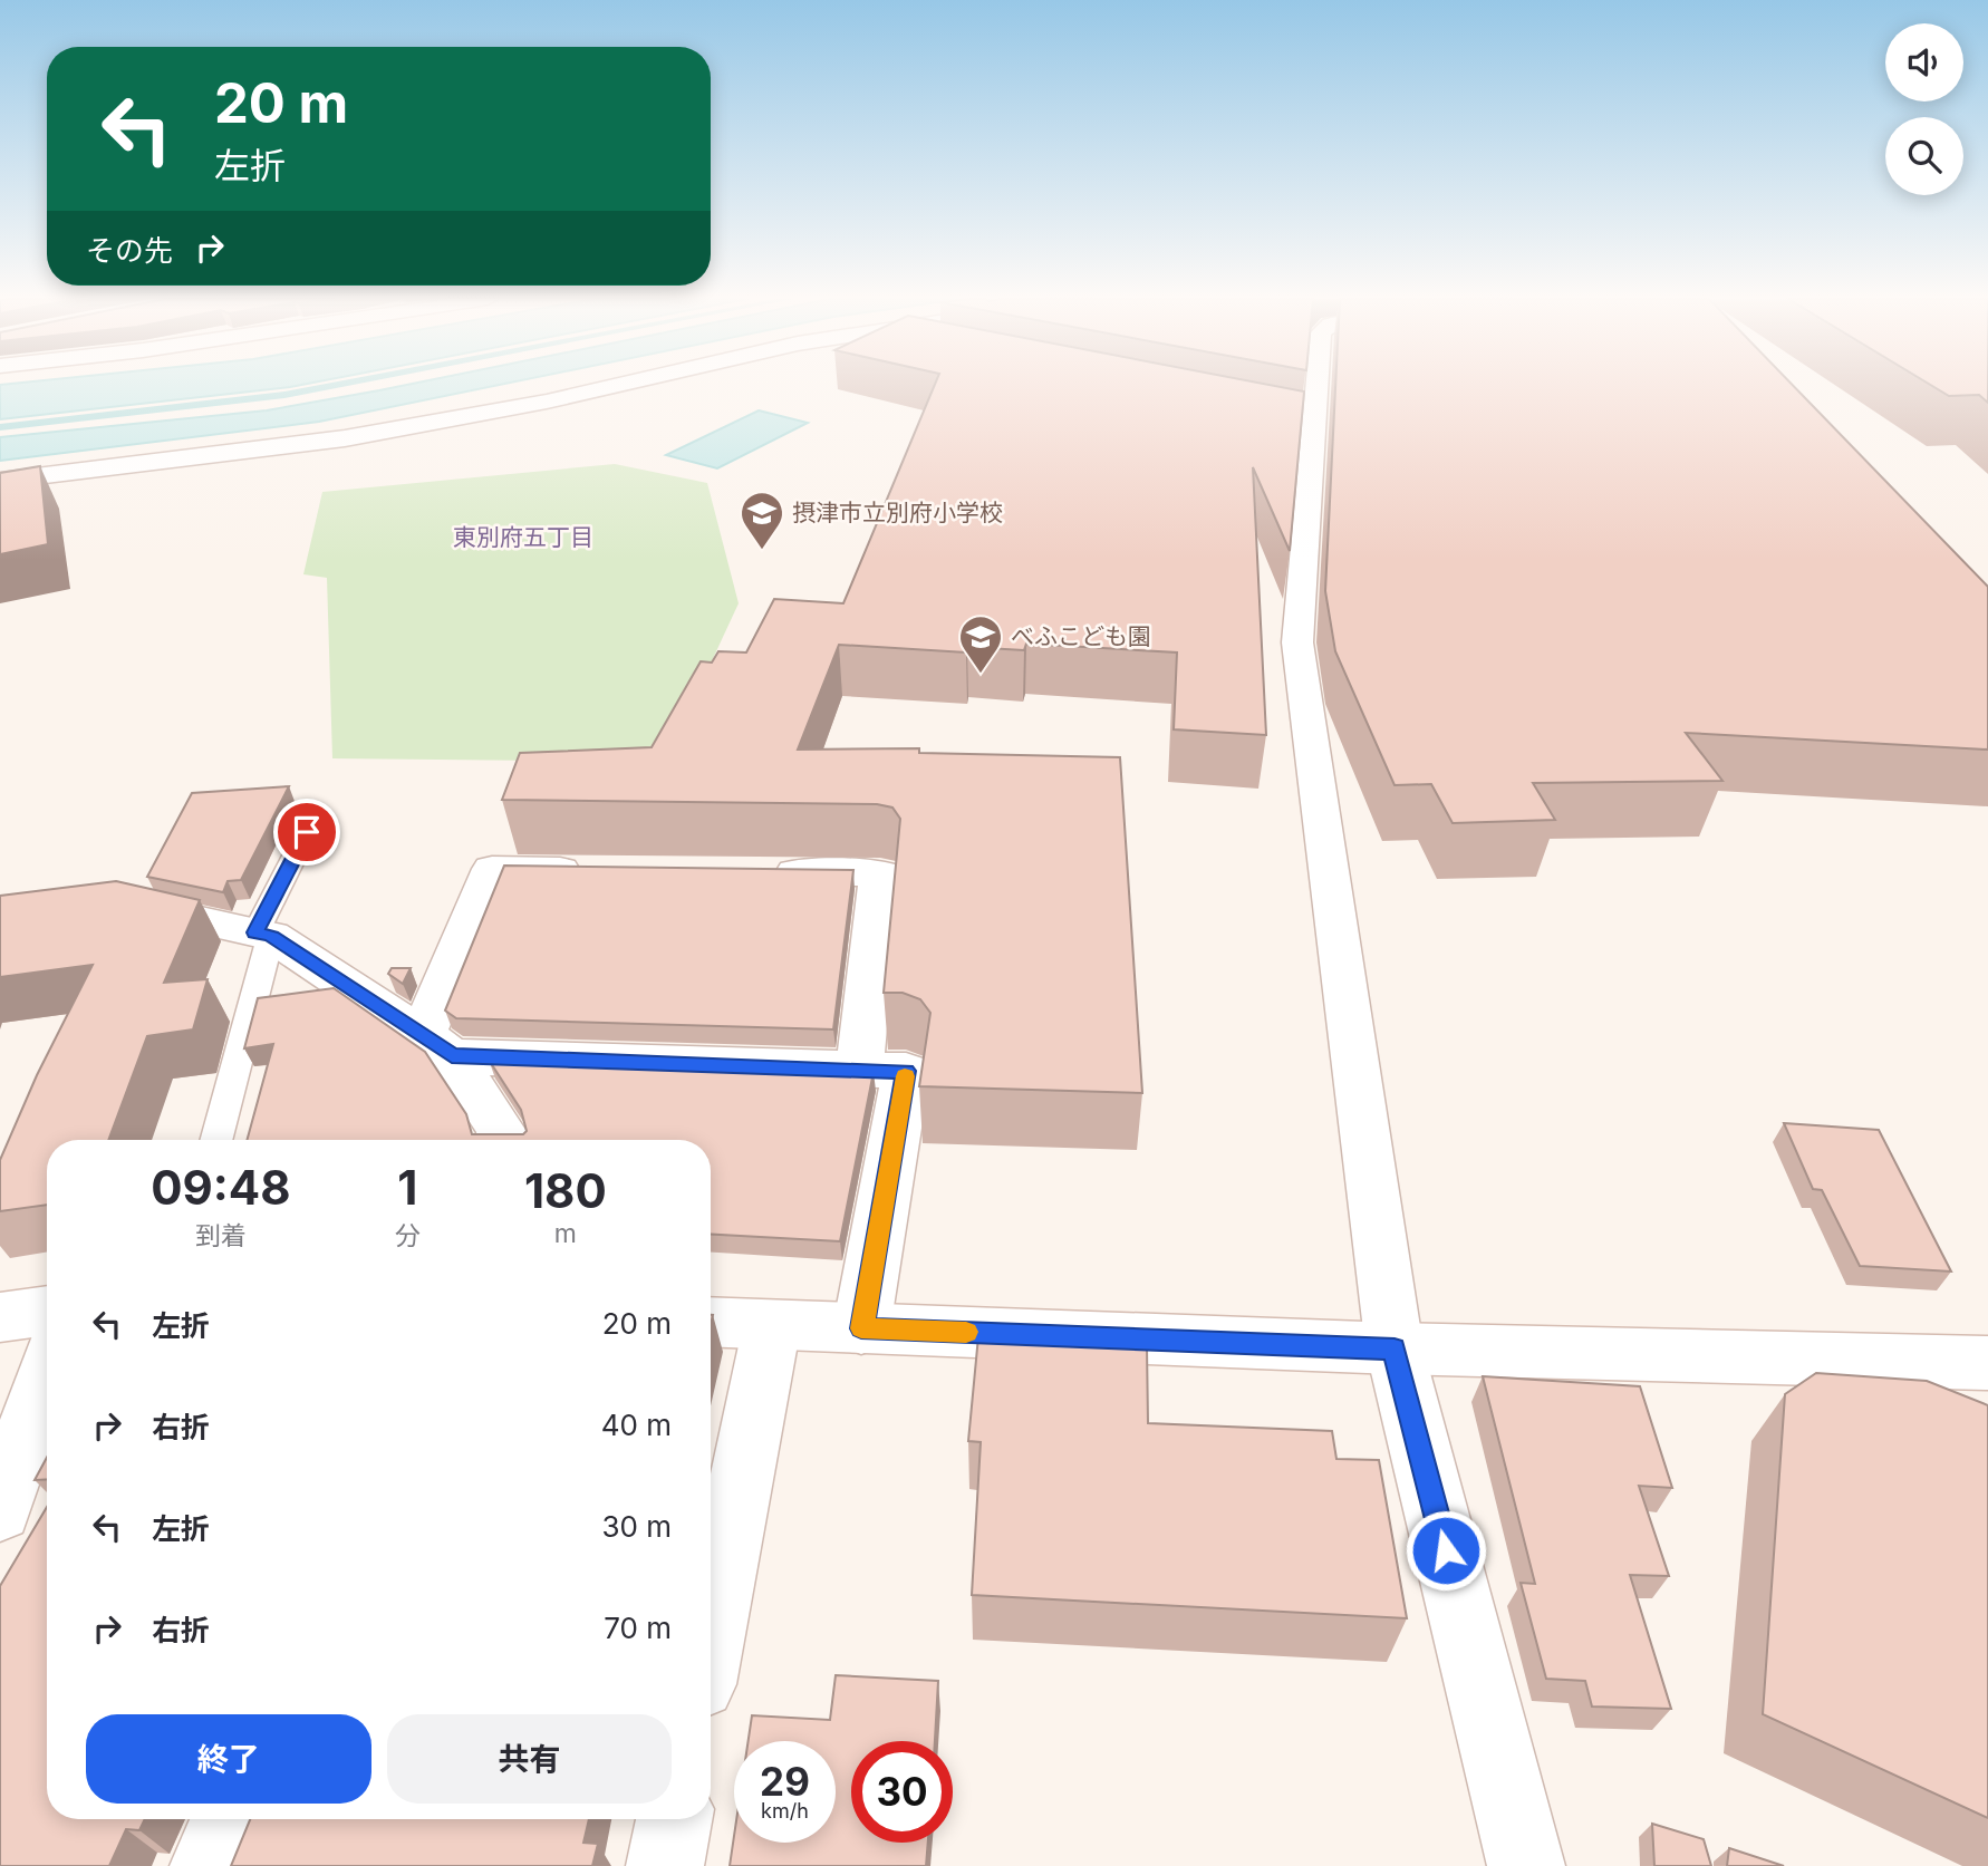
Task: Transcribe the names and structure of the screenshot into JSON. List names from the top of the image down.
{
  "districts": ["東別府五丁目"],
  "places": {
    "school or university": ["摂津市立別府小学校", "べふこども園"]
  },
  "page": {
    "turn": ["20 m", "左折"],
    "then": "その先",
    "eta": [
      "09:48",
      "到着",
      "1",
      "分",
      "180",
      "m"
    ],
    "list": [
      {
        "name": "左折",
        "value": "20 m"
      },
      {
        "name": "右折",
        "value": "40 m"
      },
      {
        "name": "左折",
        "value": "30 m"
      },
      {
        "name": "右折",
        "value": "70 m"
      }
    ],
    "buttons": ["終了", "共有"],
    "speed": "29 km/h",
    "limit": "30"
  }
}
